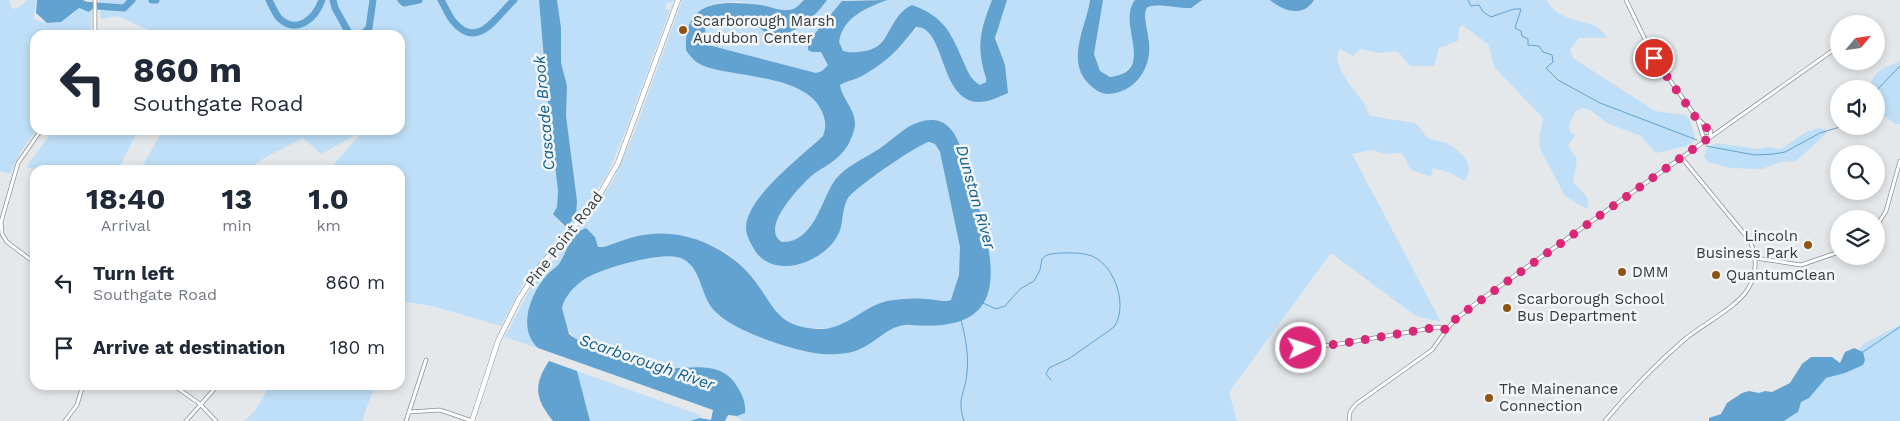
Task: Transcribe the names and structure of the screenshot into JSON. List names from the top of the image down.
{
  "streets": {
    "main road": ["Pine Point Road"]
  },
  "water": ["Cascade Brook", "Dunstan River", "Scarborough River"],
  "places": [
    "Scarborough Marsh Audubon Center",
    "Lincoln Business Park",
    "DMM",
    "QuantumClean",
    "Scarborough School Bus Department",
    "The Mainenance Connection"
  ],
  "north": "top right",
  "page": {
    "turn": ["860 m", "Southgate Road"],
    "eta": [
      "18:40",
      "Arrival",
      "13",
      "min",
      "1.0",
      "km"
    ],
    "list": [
      {
        "name": "Turn left",
        "note": "Southgate Road",
        "value": "860 m"
      },
      {
        "name": "Arrive at destination",
        "value": "180 m"
      }
    ]
  }
}
